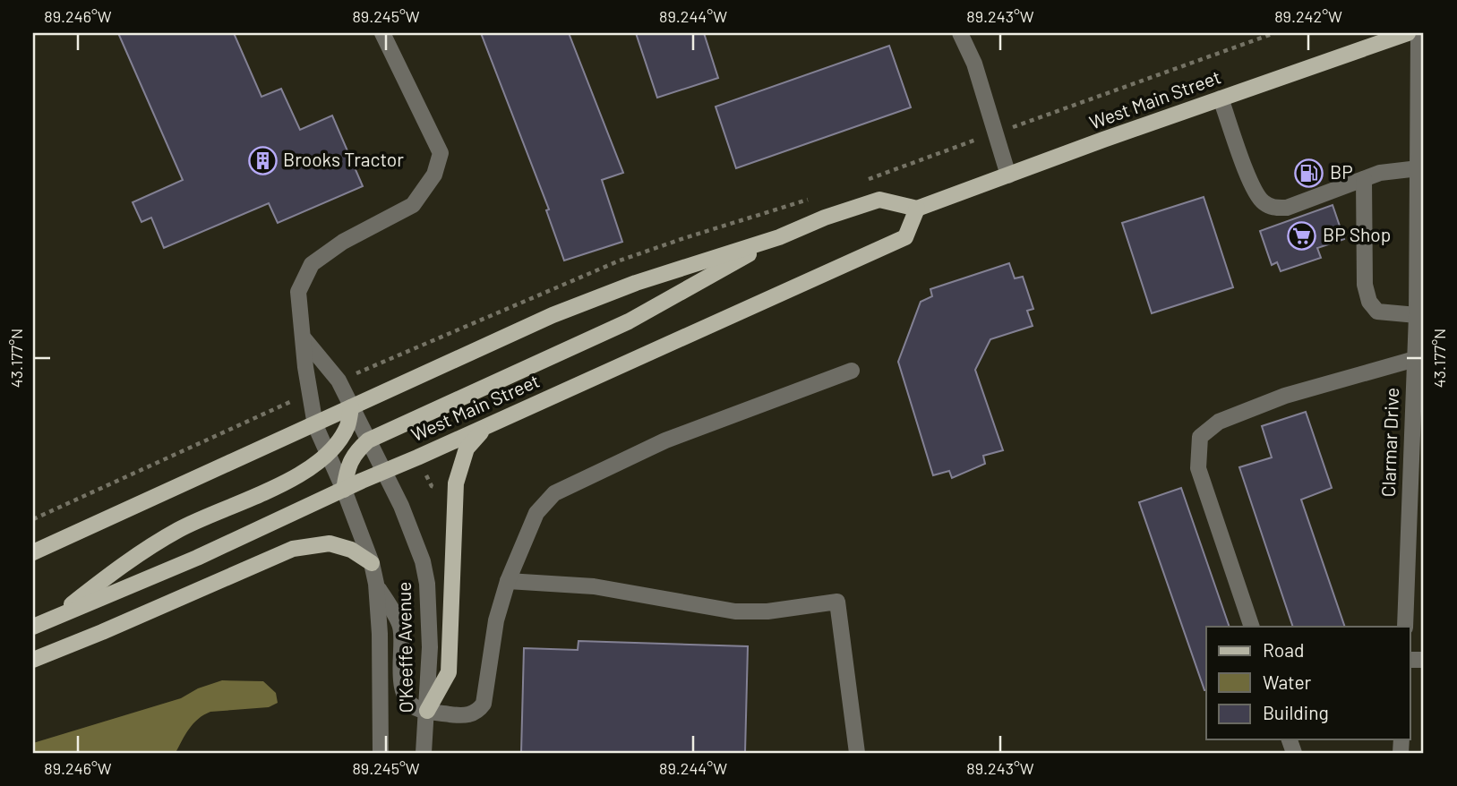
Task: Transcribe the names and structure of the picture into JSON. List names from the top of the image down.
{
  "streets": {
    "main road": ["West Main Street"],
    "street": ["Clarmar Drive", "O'Keeffe Avenue"]
  },
  "crossings": [
    ["West Main Street", "O'Keeffe Avenue"]
  ],
  "places": {
    "building": ["Brooks Tractor"],
    "fuel station": ["BP"],
    "supermarket": ["BP Shop"]
  },
  "legend": ["Road", "Water", "Building"],
  "coordinates": [
    "89.246°W",
    "89.245°W",
    "89.244°W",
    "89.243°W",
    "89.242°W",
    "43.177°N"
  ]
}
